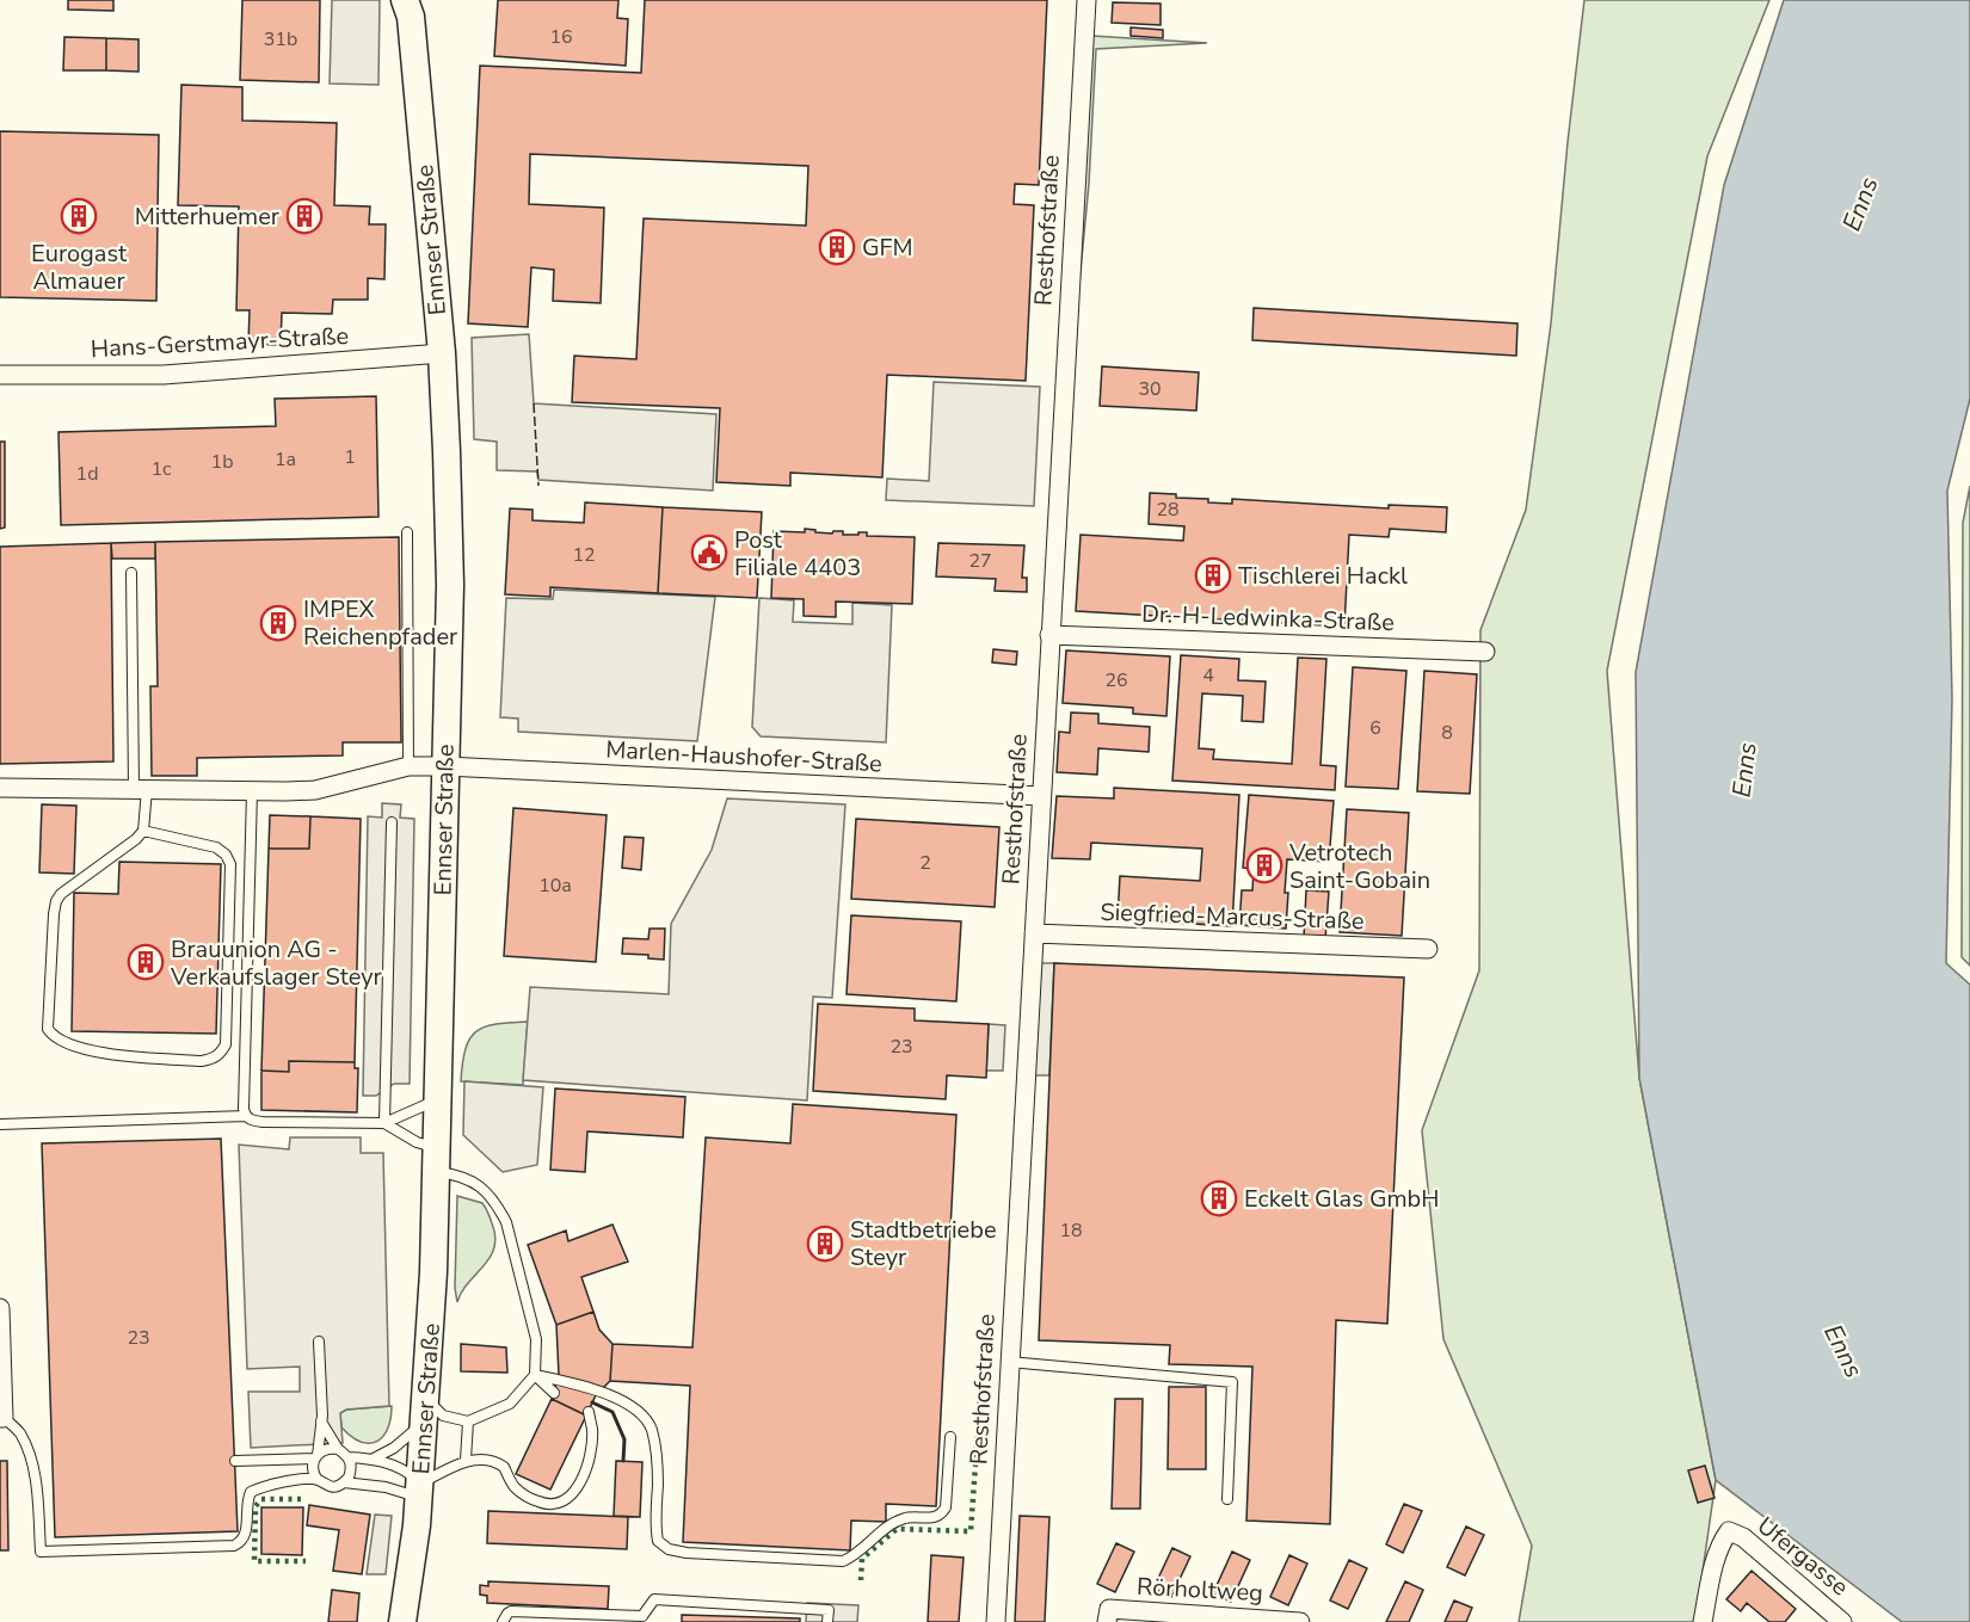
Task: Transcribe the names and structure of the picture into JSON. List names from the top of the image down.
{
  "streets": {
    "main road": ["Ennser Straße"],
    "street": [
      "Resthofstraße",
      "Hans-Gerstmayr-Straße",
      "Dr.-H-Ledwinka-Straße",
      "Marlen-Haushofer-Straße",
      "Siegfried-Marcus-Straße",
      "Ufergasse",
      "Rörholtweg"
    ]
  },
  "crossings": [
    ["Resthofstraße", "Dr.-H-Ledwinka-Straße"],
    ["Resthofstraße", "Marlen-Haushofer-Straße"],
    ["Resthofstraße", "Siegfried-Marcus-Straße"],
    ["Ennser Straße", "Hans-Gerstmayr-Straße"],
    ["Ennser Straße", "Marlen-Haushofer-Straße"]
  ],
  "water": ["Enns"],
  "places": {
    "building": [
      "Eurogast Almauer",
      "Mitterhuemer",
      "GFM",
      "Tischlerei Hackl",
      "IMPEX Reichenpfader",
      "Vetrotech Saint-Gobain",
      "Brauunion AG - Verkaufslager Steyr",
      "Eckelt Glas GmbH",
      "Stadtbetriebe Steyr"
    ],
    "public building": ["Post Filiale 4403"]
  },
  "house_numbers": [
    "16",
    "31b",
    "30",
    "1",
    "1a",
    "1b",
    "1c",
    "1d",
    "28",
    "12",
    "27",
    "4",
    "26",
    "6",
    "8",
    "2",
    "10a",
    "23",
    "18",
    "23"
  ]
}
